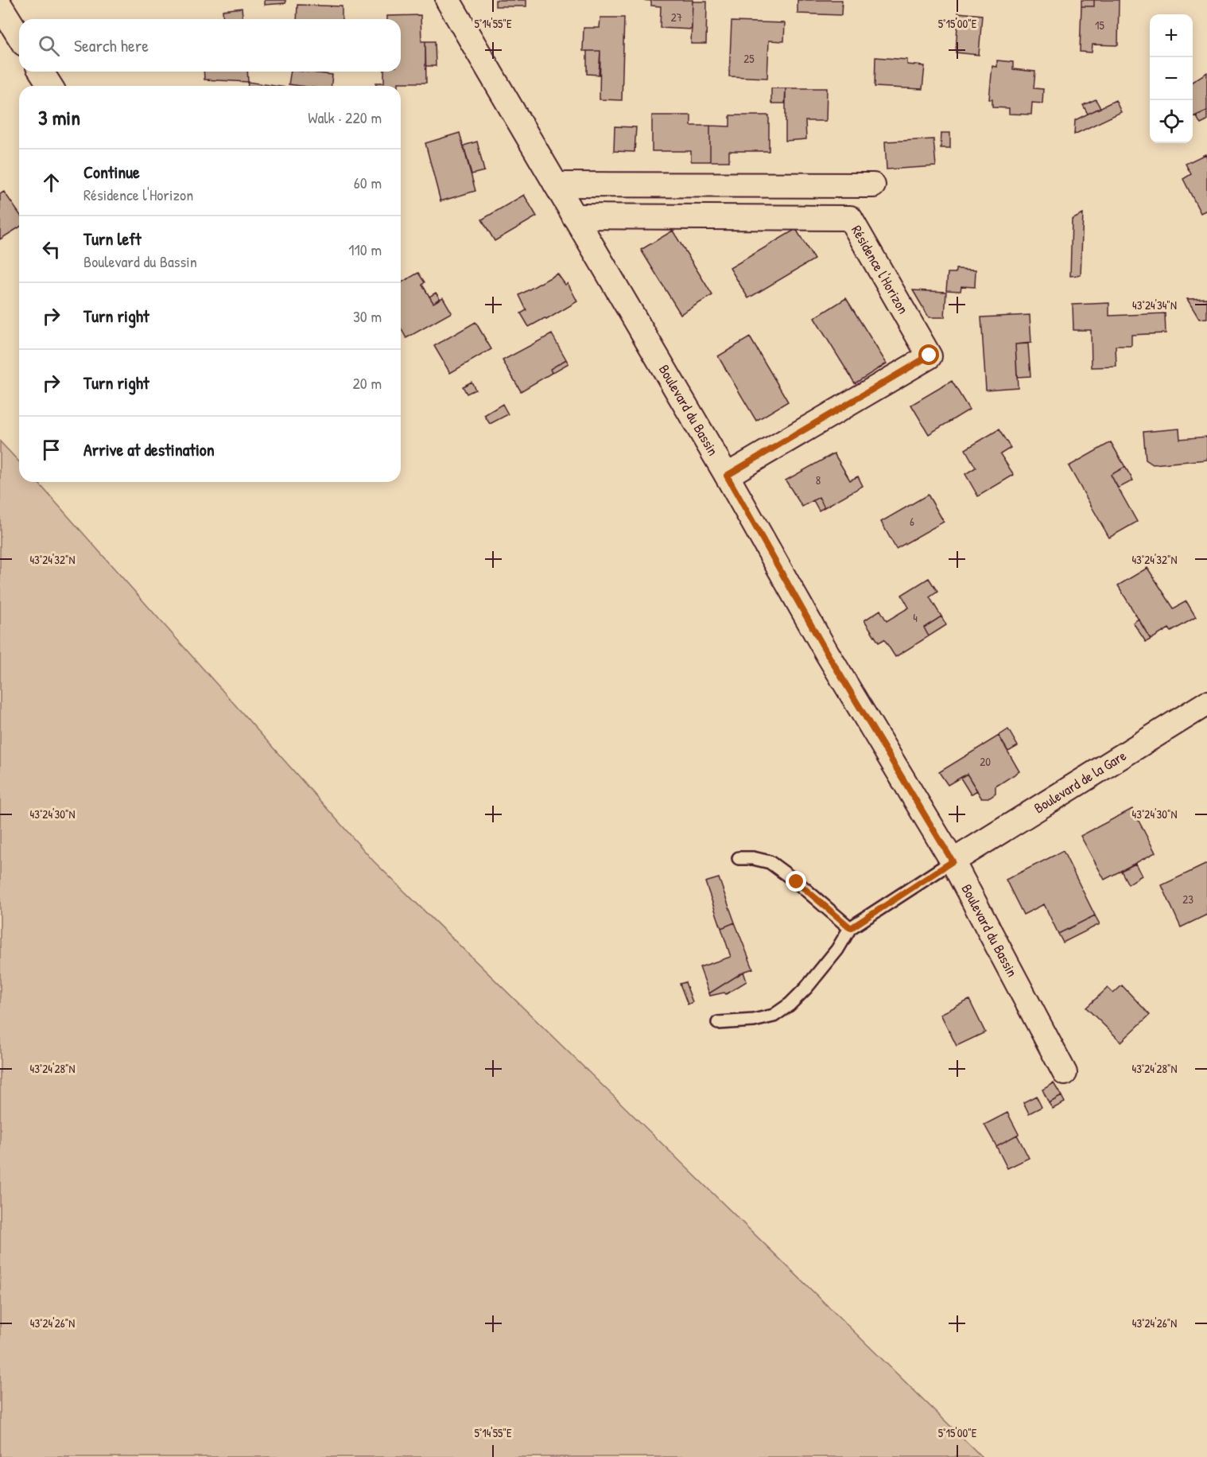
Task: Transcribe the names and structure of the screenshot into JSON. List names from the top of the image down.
{
  "streets": {
    "street": ["Résidence l'Horizon", "Boulevard du Bassin", "Boulevard de la Gare"]
  },
  "crossings": [
    ["Résidence l'Horizon", "Boulevard du Bassin"],
    ["Boulevard du Bassin", "Boulevard de la Gare"]
  ],
  "house_numbers": [
    "27",
    "15",
    "25",
    "8",
    "6",
    "4",
    "20",
    "23"
  ],
  "page": {
    "map_buttons": ["+", "−"],
    "search": "Search here",
    "heading": ["3 min", "Walk · 220 m"],
    "list": [
      ["Continue", "Résidence l'Horizon", "60 m"],
      ["Turn left", "Boulevard du Bassin", "110 m"],
      ["Turn right", "30 m"],
      ["Turn right", "20 m"],
      "Arrive at destination"
    ]
  },
  "coordinates": [
    "5°14'55\"E",
    "5°15'00\"E",
    "43°24'34\"N",
    "43°24'32\"N",
    "43°24'30\"N",
    "43°24'28\"N",
    "43°24'26\"N"
  ]
}
